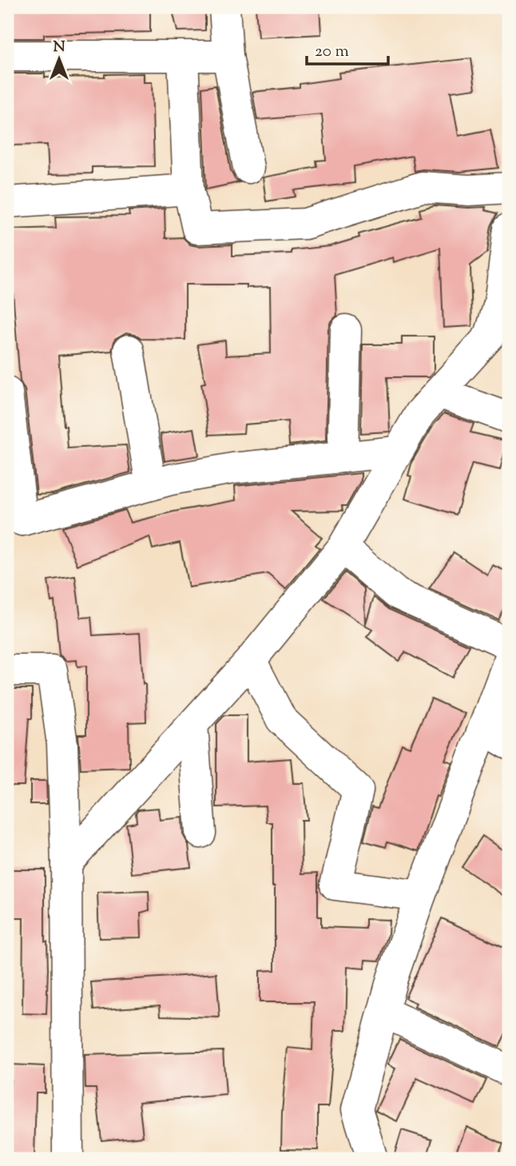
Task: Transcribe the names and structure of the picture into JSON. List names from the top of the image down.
{
  "scale_bar": "20 m",
  "north": "top"
}
